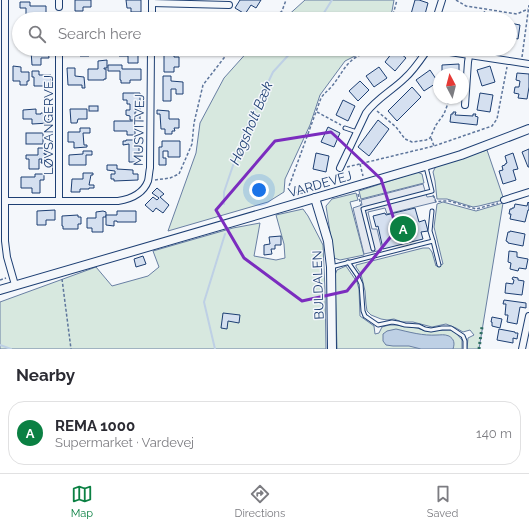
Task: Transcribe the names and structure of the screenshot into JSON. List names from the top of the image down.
{
  "streets": {
    "street": [
      "LØVSANGERVEJ",
      "MUSVITVEJ",
      "VARDEVEJ",
      "BULDALEN"
    ]
  },
  "crossings": [
    ["LØVSANGERVEJ", "MUSVITVEJ"],
    ["VARDEVEJ", "BULDALEN"]
  ],
  "water": ["Høgsholt Bæk"],
  "north": "top",
  "page": {
    "search": "Search here",
    "pins": "A",
    "heading": "Nearby",
    "list": [
      {
        "mark": "A",
        "name": "REMA 1000",
        "note": "Supermarket · Vardevej",
        "value": "140 m"
      }
    ],
    "nav": ["Map", "Directions", "Saved"]
  }
}
